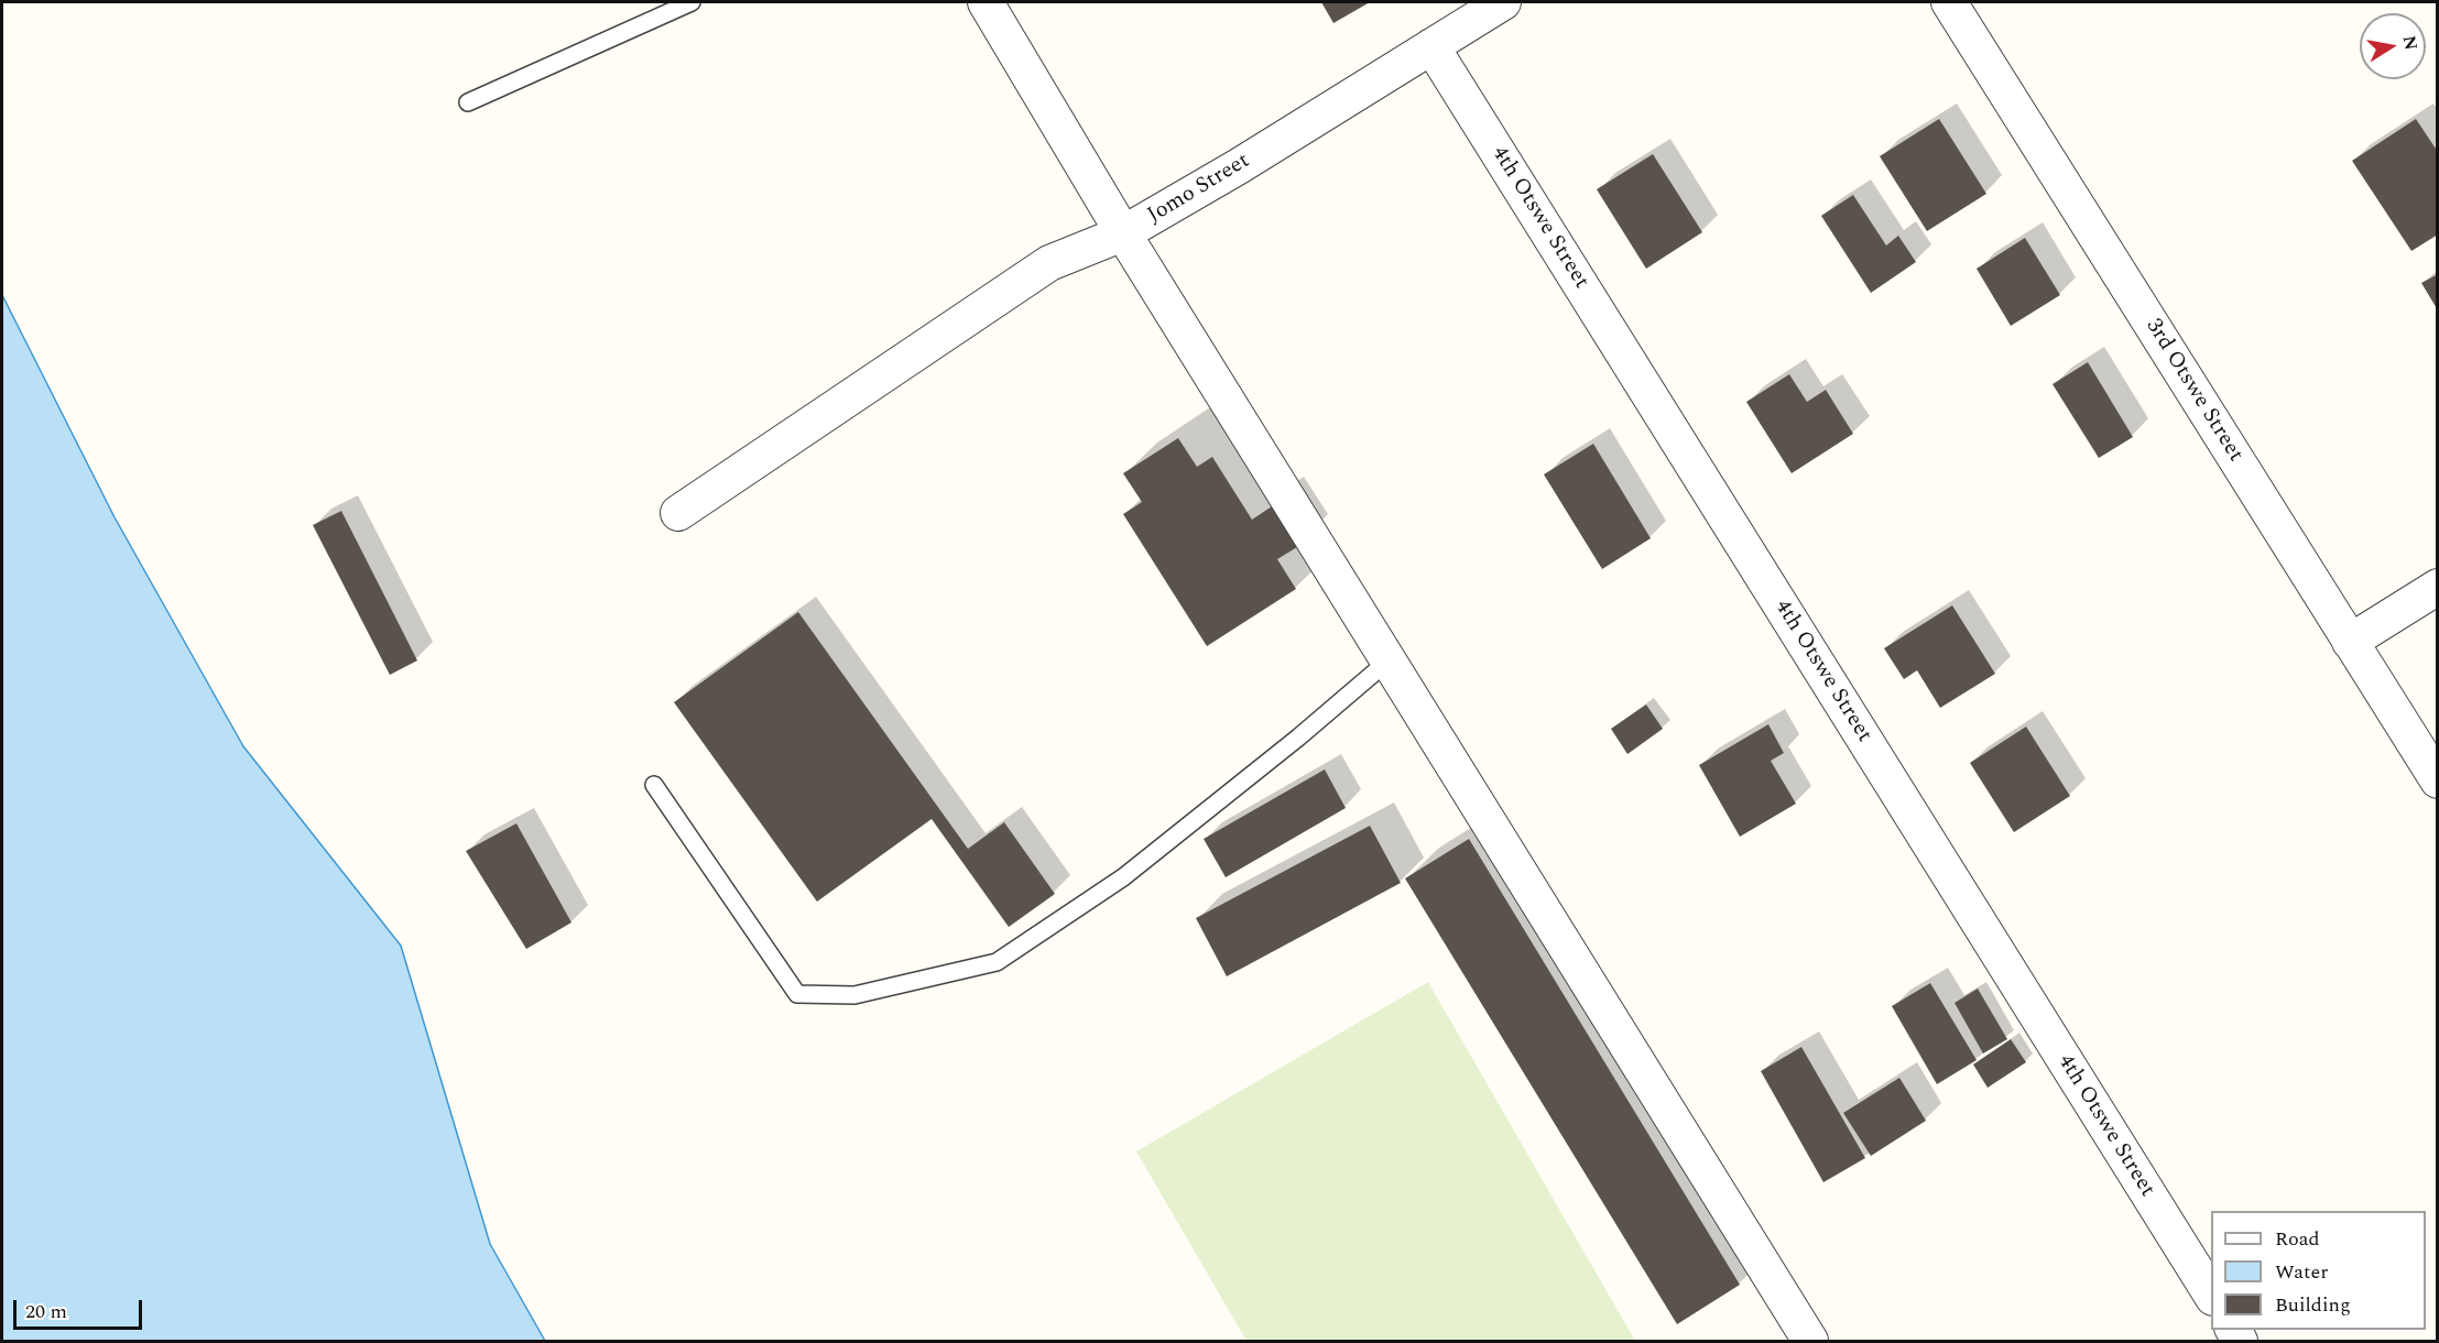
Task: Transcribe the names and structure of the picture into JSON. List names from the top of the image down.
{
  "streets": {
    "street": ["Jomo Street", "4th Otswe Street", "3rd Otswe Street"]
  },
  "crossings": [
    ["Jomo Street", "4th Otswe Street"]
  ],
  "legend": ["Road", "Water", "Building"],
  "scale_bar": "20 m",
  "north": "right"
}
